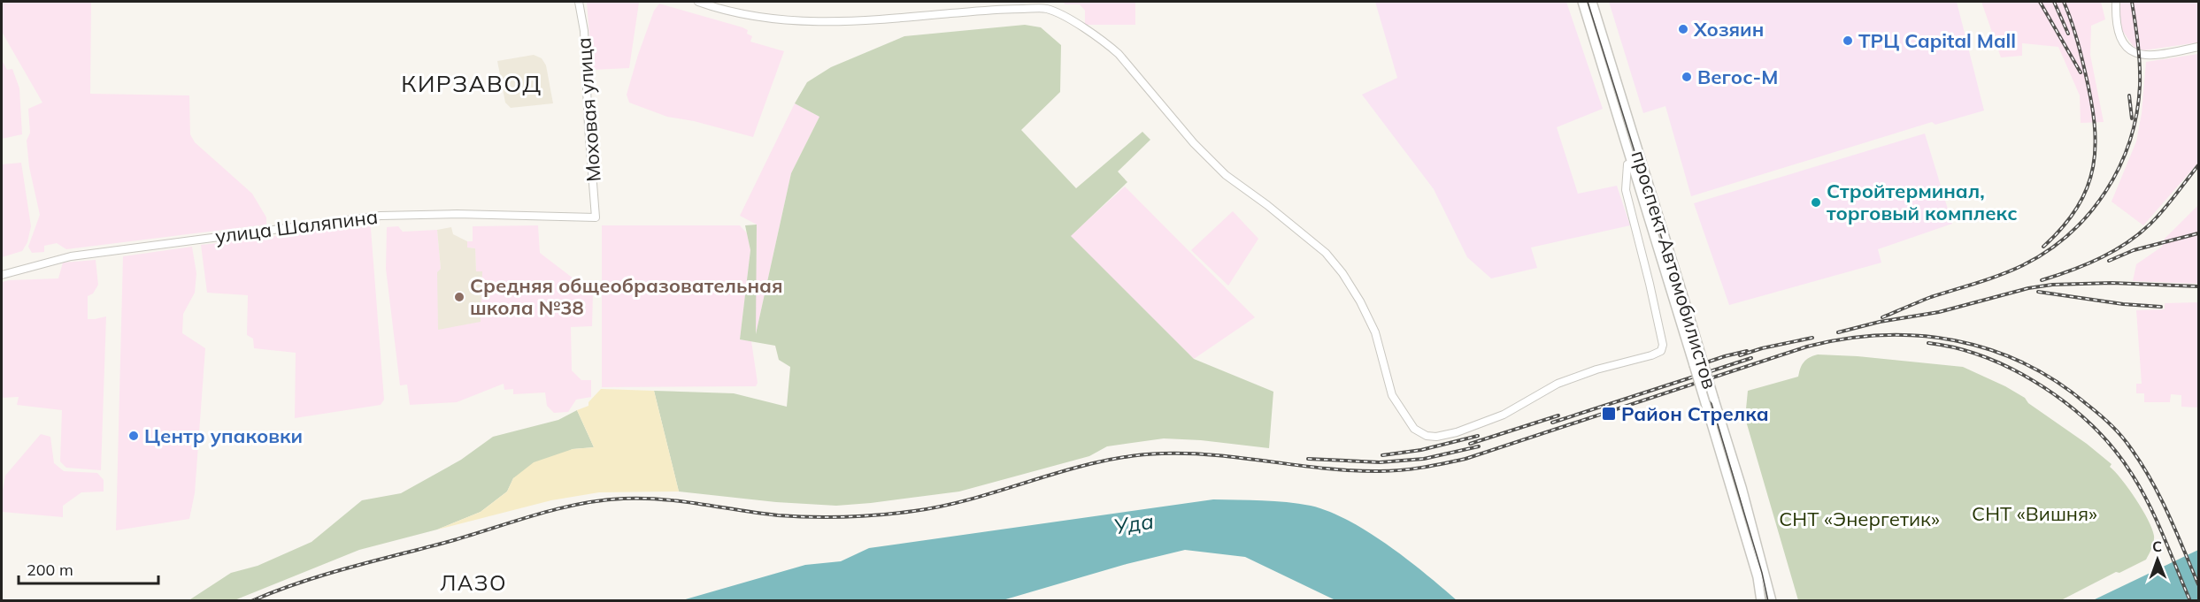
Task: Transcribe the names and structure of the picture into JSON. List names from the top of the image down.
{
  "streets": {
    "main road": ["проспект Автомобилистов"],
    "street": ["Моховая улица", "улица Шаляпина"]
  },
  "crossings": [
    ["Моховая улица", "улица Шаляпина"]
  ],
  "districts": ["КИРЗАВОД", "ЛАЗО"],
  "water": ["Уда"],
  "parks": ["СНТ «Вишня»", "СНТ «Энергетик»"],
  "places": {
    "other": [
      "Хозяин",
      "ТРЦ Capital Mall",
      "Вегос-М",
      "Стройтерминал, торговый комплекс",
      "Средняя общеобразовательная школа №38",
      "Центр упаковки"
    ],
    "transit": ["Район Стрелка"]
  },
  "scale_bar": "200 m",
  "north": "top"
}
